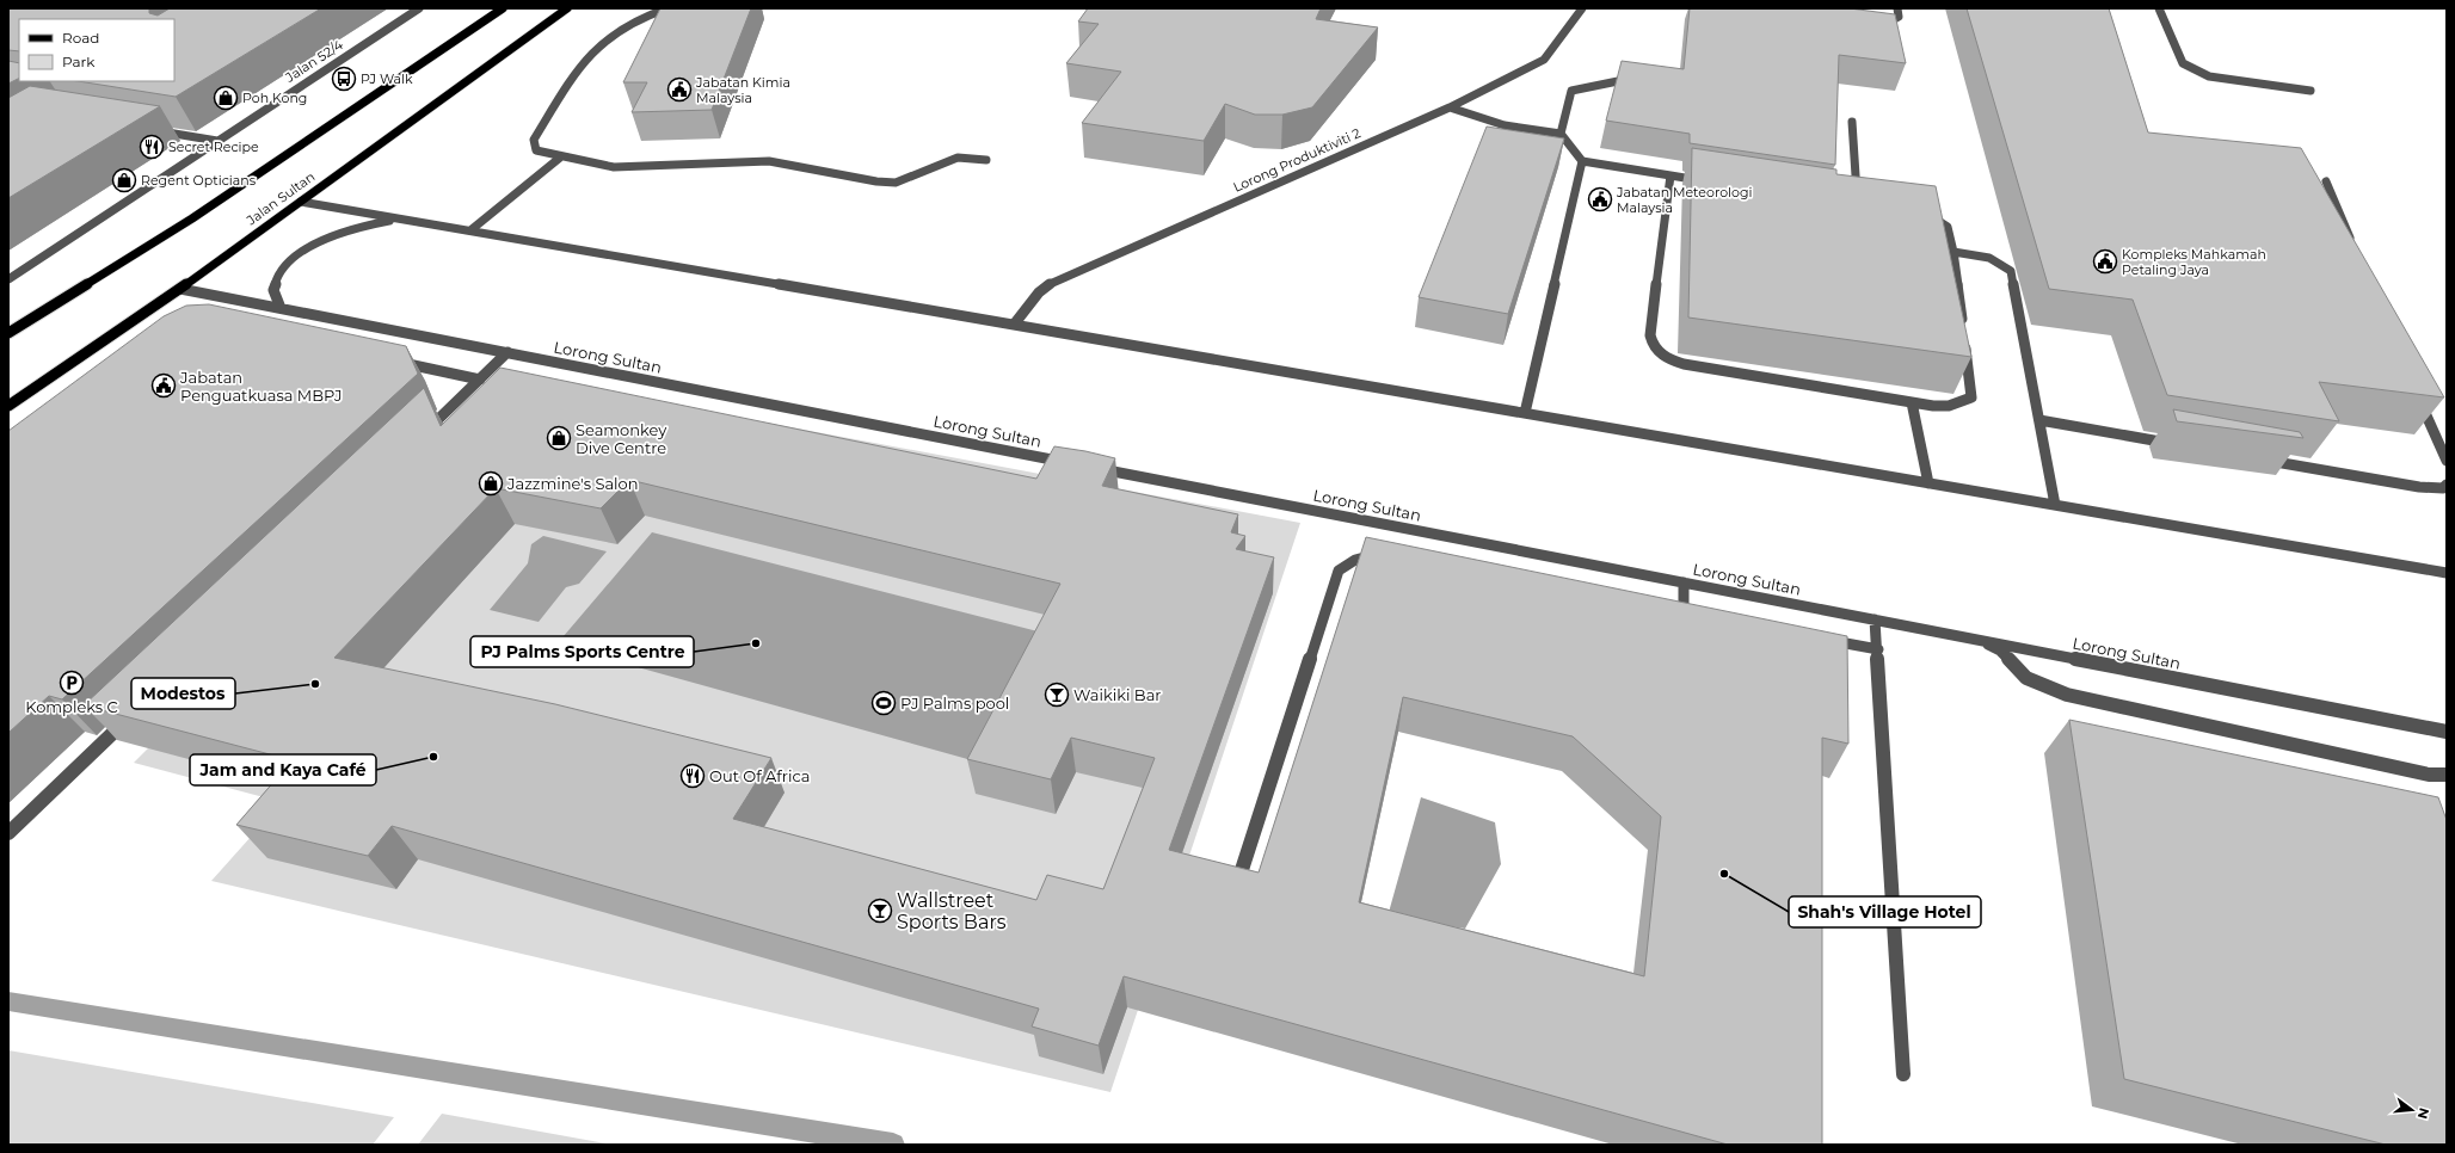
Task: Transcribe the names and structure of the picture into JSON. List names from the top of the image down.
{
  "streets": {
    "main road": ["Jalan Sultan"],
    "street": ["Jalan 52/4", "Lorong Produktiviti 2", "Lorong Sultan"]
  },
  "crossings": [
    ["Jalan Sultan", "Lorong Sultan"]
  ],
  "places": {
    "bus stop": ["PJ Walk"],
    "public building": [
      "Jabatan Kimia Malaysia",
      "Jabatan Meteorologi Malaysia",
      "Kompleks Mahkamah Petaling Jaya",
      "Jabatan Penguatkuasa MBPJ"
    ],
    "shop": [
      "Poh Kong",
      "Regent Opticians",
      "Seamonkey Dive Centre",
      "Jazzmine's Salon"
    ],
    "restaurant": ["Secret Recipe", "Out Of Africa"],
    "other": [
      "PJ Palms Sports Centre",
      "Modestos",
      "Jam and Kaya Café",
      "Shah's Village Hotel"
    ],
    "parking": ["Kompleks C"],
    "bar": ["Waikiki Bar", "Wallstreet Sports Bars"],
    "sports": ["PJ Palms pool"]
  },
  "legend": ["Road", "Park"],
  "north": "right"
}
